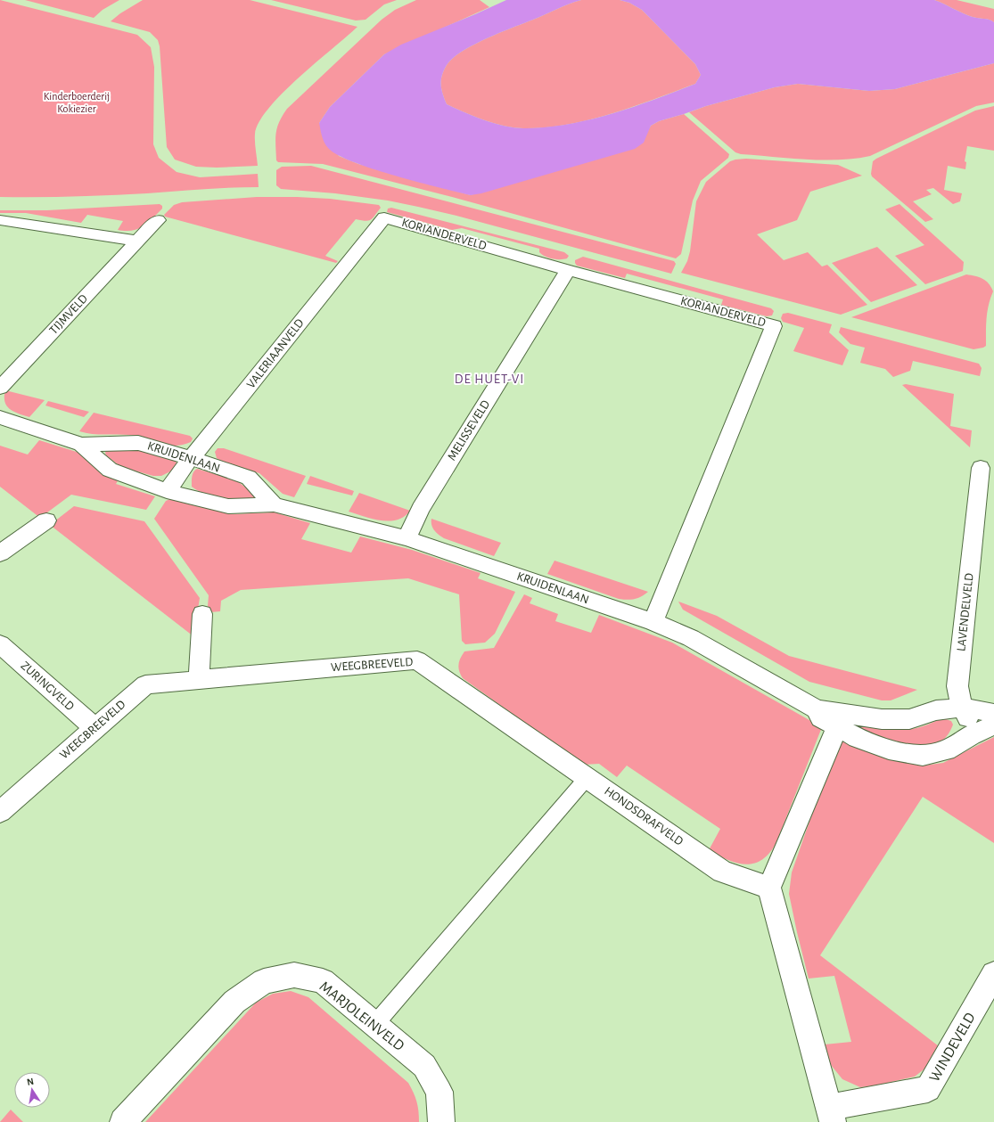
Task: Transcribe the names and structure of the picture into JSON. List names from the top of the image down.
{
  "streets": {
    "street": [
      "KORIANDERVELD",
      "TIJMVELD",
      "VALERIAANVELD",
      "MELISSEVELD",
      "KRUIDENLAAN",
      "LAVENDELVELD",
      "WEEGBREEVELD",
      "ZURINGVELD",
      "HONDSDRAFVELD",
      "MARJOLEINVELD",
      "WINDEVELD"
    ]
  },
  "crossings": [
    ["KORIANDERVELD", "VALERIAANVELD"],
    ["KORIANDERVELD", "MELISSEVELD"],
    ["KORIANDERVELD", "KRUIDENLAAN"],
    ["VALERIAANVELD", "KRUIDENLAAN"],
    ["MELISSEVELD", "KRUIDENLAAN"],
    ["KRUIDENLAAN", "LAVENDELVELD"],
    ["WEEGBREEVELD", "ZURINGVELD"],
    ["WEEGBREEVELD", "HONDSDRAFVELD"]
  ],
  "districts": ["DE HUET-VI"],
  "parks": ["Kinderboerderij Kokiezier"],
  "north": "top"
}
